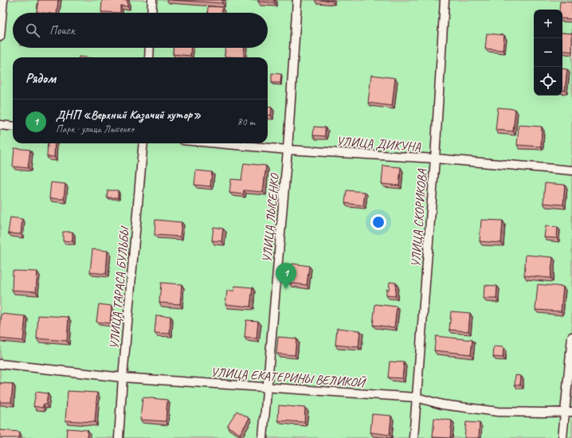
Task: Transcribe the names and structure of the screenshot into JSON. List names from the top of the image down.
{
  "streets": {
    "street": [
      "УЛИЦА ДИКУНА",
      "УЛИЦА ЛЫСЕНКО",
      "УЛИЦА СКОРИКОВА",
      "УЛИЦА ТАРАСА БУЛЬБЫ",
      "УЛИЦА ЕКАТЕРИНЫ ВЕЛИКОЙ"
    ]
  },
  "crossings": [
    ["УЛИЦА ДИКУНА", "УЛИЦА ЛЫСЕНКО"],
    ["УЛИЦА ДИКУНА", "УЛИЦА СКОРИКОВА"],
    ["УЛИЦА ЛЫСЕНКО", "УЛИЦА ЕКАТЕРИНЫ ВЕЛИКОЙ"],
    ["УЛИЦА СКОРИКОВА", "УЛИЦА ЕКАТЕРИНЫ ВЕЛИКОЙ"],
    ["УЛИЦА ТАРАСА БУЛЬБЫ", "УЛИЦА ЕКАТЕРИНЫ ВЕЛИКОЙ"]
  ],
  "page": {
    "map_buttons": ["+", "−"],
    "search": "Поиск",
    "heading": "Рядом",
    "list": [
      {
        "mark": "1",
        "name": "ДНП «Верхний Казачий хутор»",
        "note": "Парк · улица Лысенко",
        "value": "80 m"
      }
    ],
    "pins": "1"
  }
}
